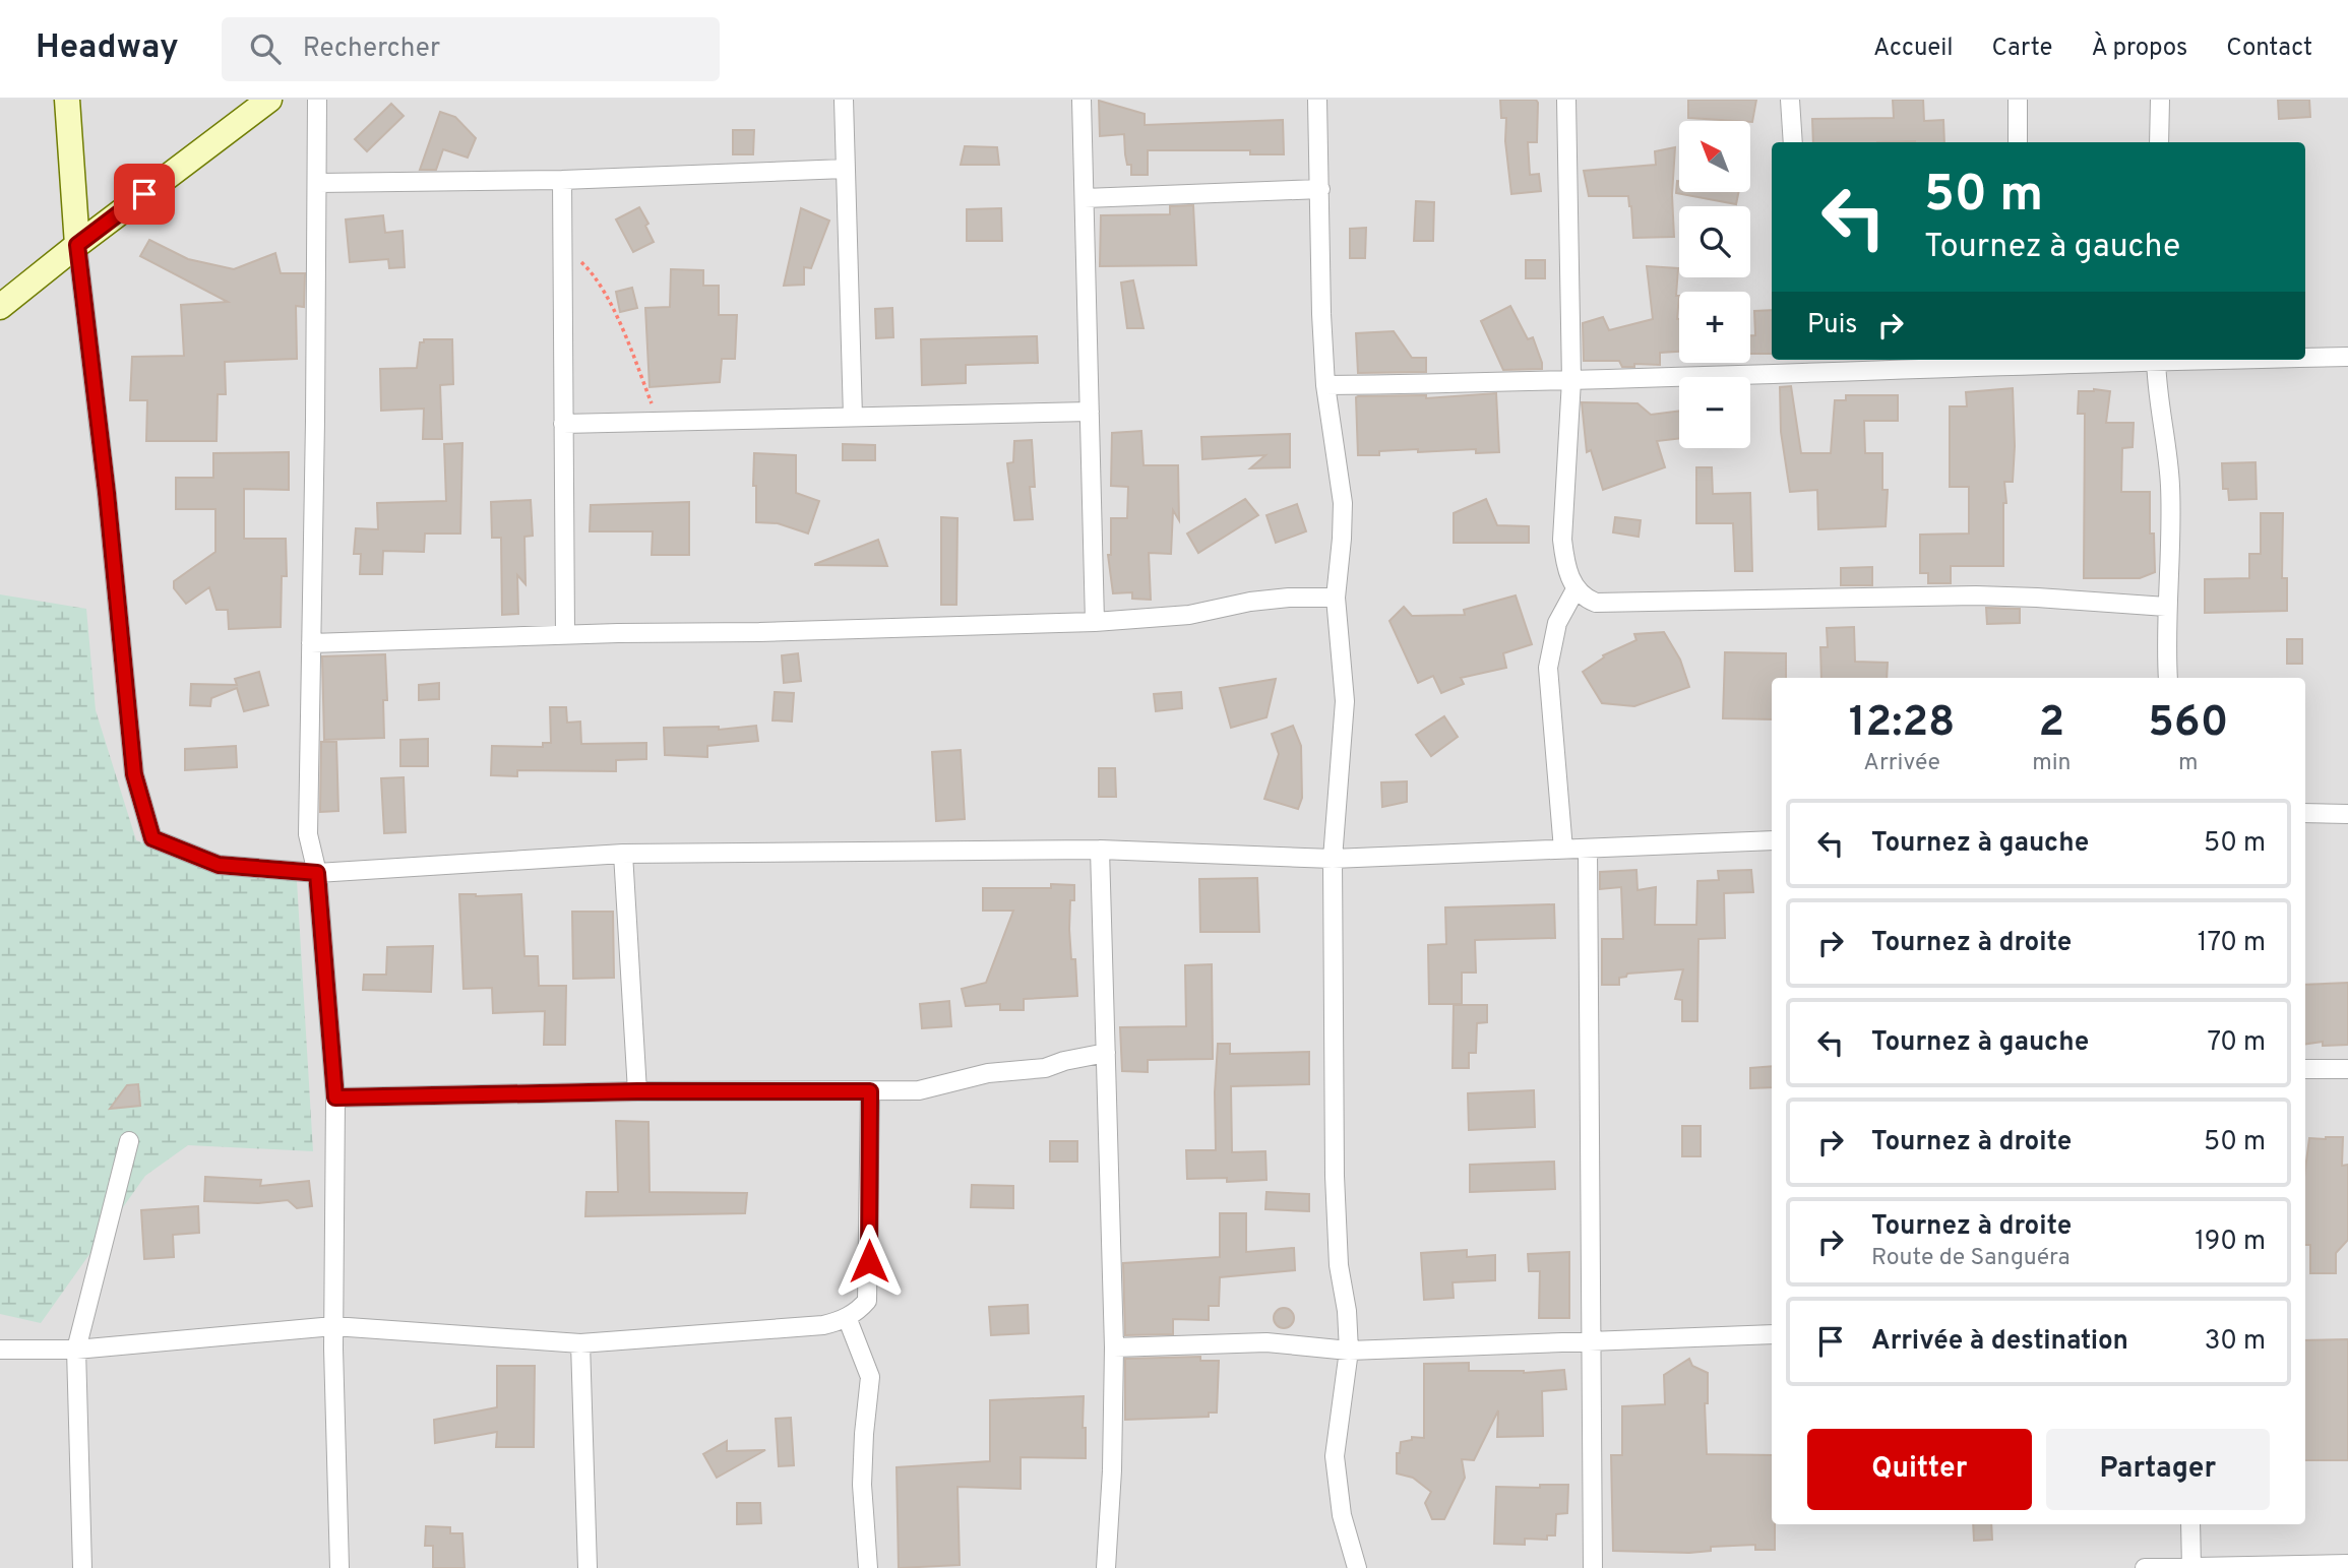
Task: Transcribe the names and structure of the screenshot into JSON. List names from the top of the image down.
{
  "north": "top left",
  "page": {
    "header": "Headway",
    "search": "Rechercher",
    "nav": [
      "Accueil",
      "Carte",
      "À propos",
      "Contact"
    ],
    "map_buttons": ["+", "−"],
    "turn": ["50 m", "Tournez à gauche"],
    "then": "Puis",
    "eta": [
      "12:28",
      "Arrivée",
      "2",
      "min",
      "560",
      "m"
    ],
    "list": [
      {
        "name": "Tournez à gauche",
        "value": "50 m"
      },
      {
        "name": "Tournez à droite",
        "value": "170 m"
      },
      {
        "name": "Tournez à gauche",
        "value": "70 m"
      },
      {
        "name": "Tournez à droite",
        "value": "50 m"
      },
      {
        "name": "Tournez à droite",
        "note": "Route de Sanguéra",
        "value": "190 m"
      },
      {
        "name": "Arrivée à destination",
        "value": "30 m"
      }
    ],
    "buttons": ["Quitter", "Partager"]
  }
}
